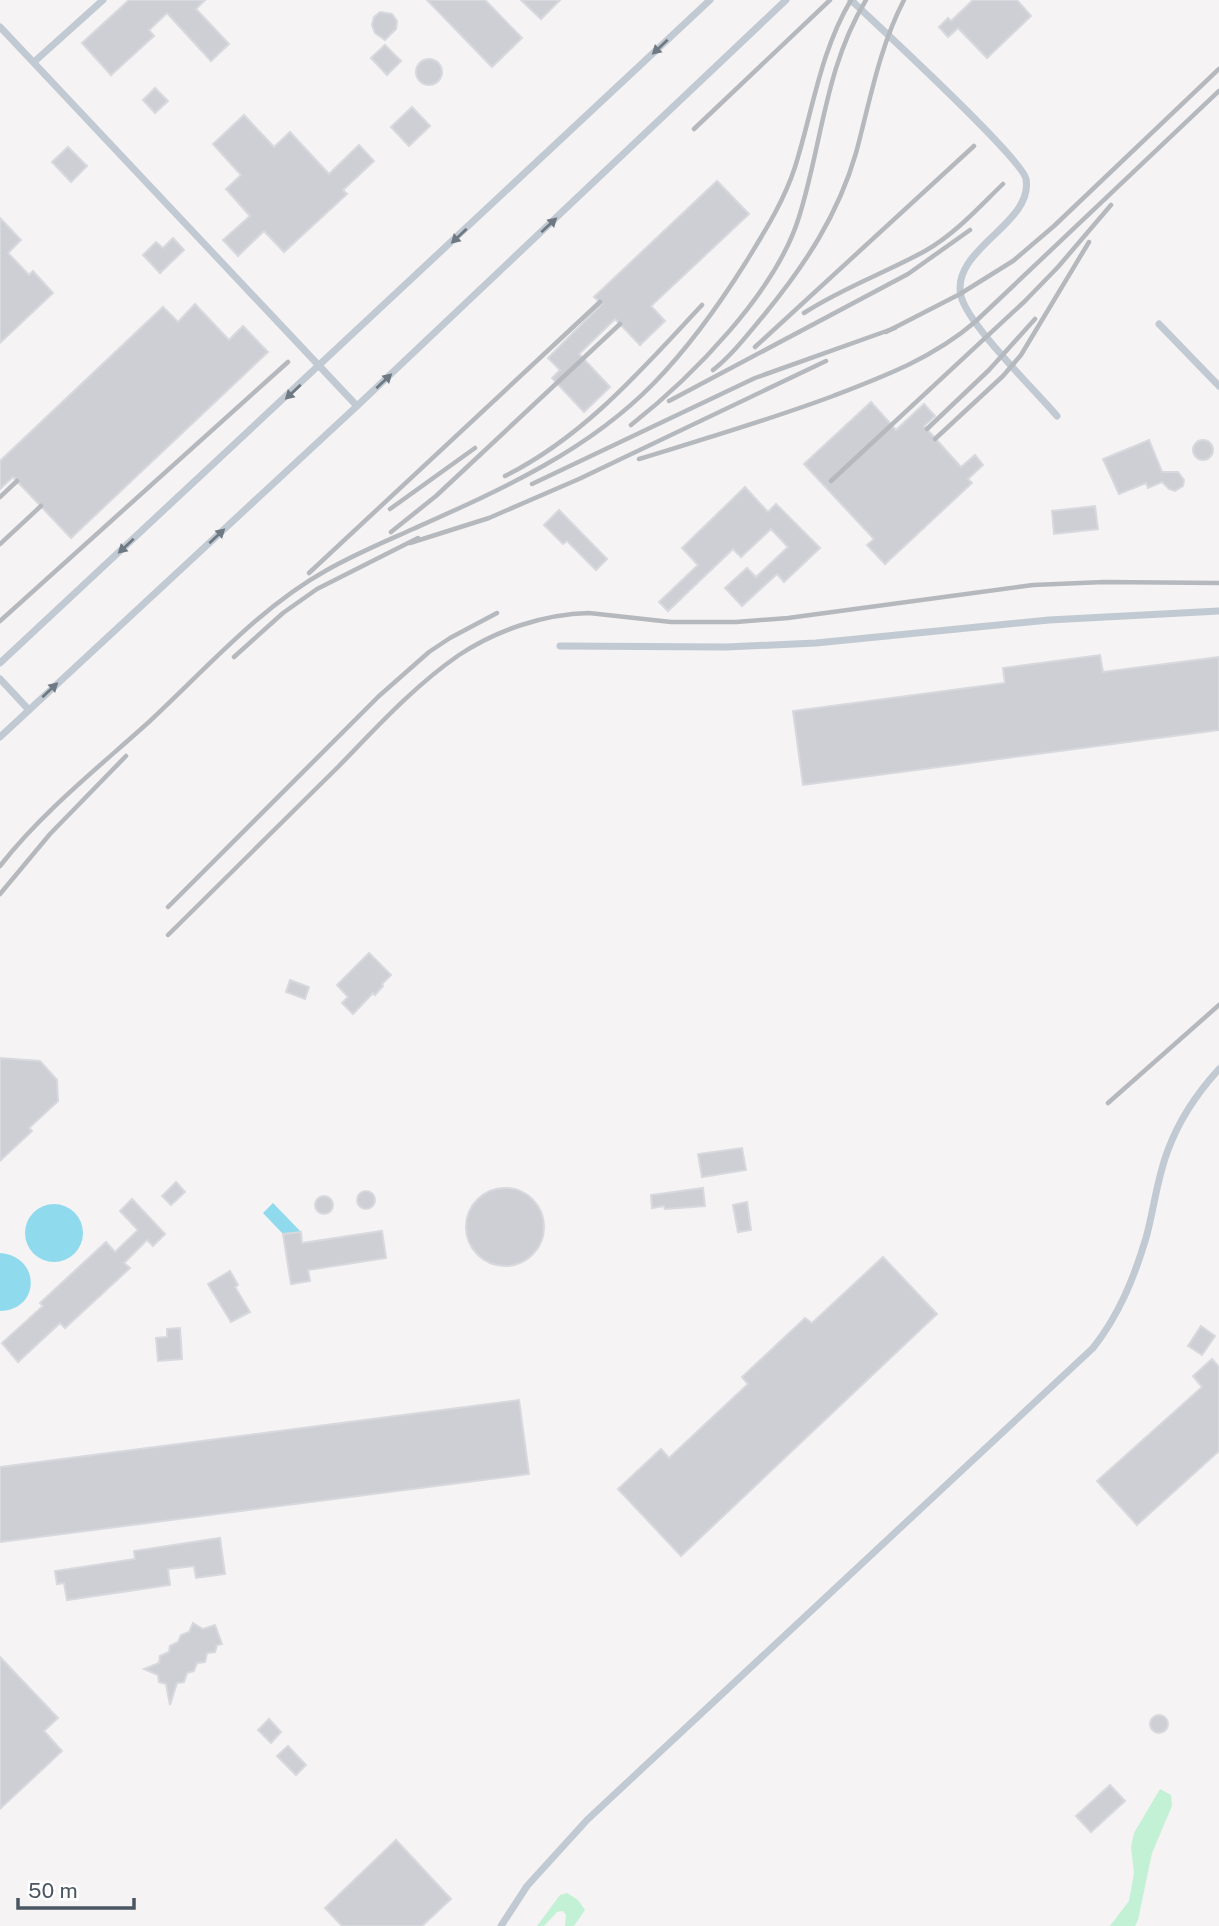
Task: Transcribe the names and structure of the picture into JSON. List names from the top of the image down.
{
  "scale_bar": "50 m"
}
